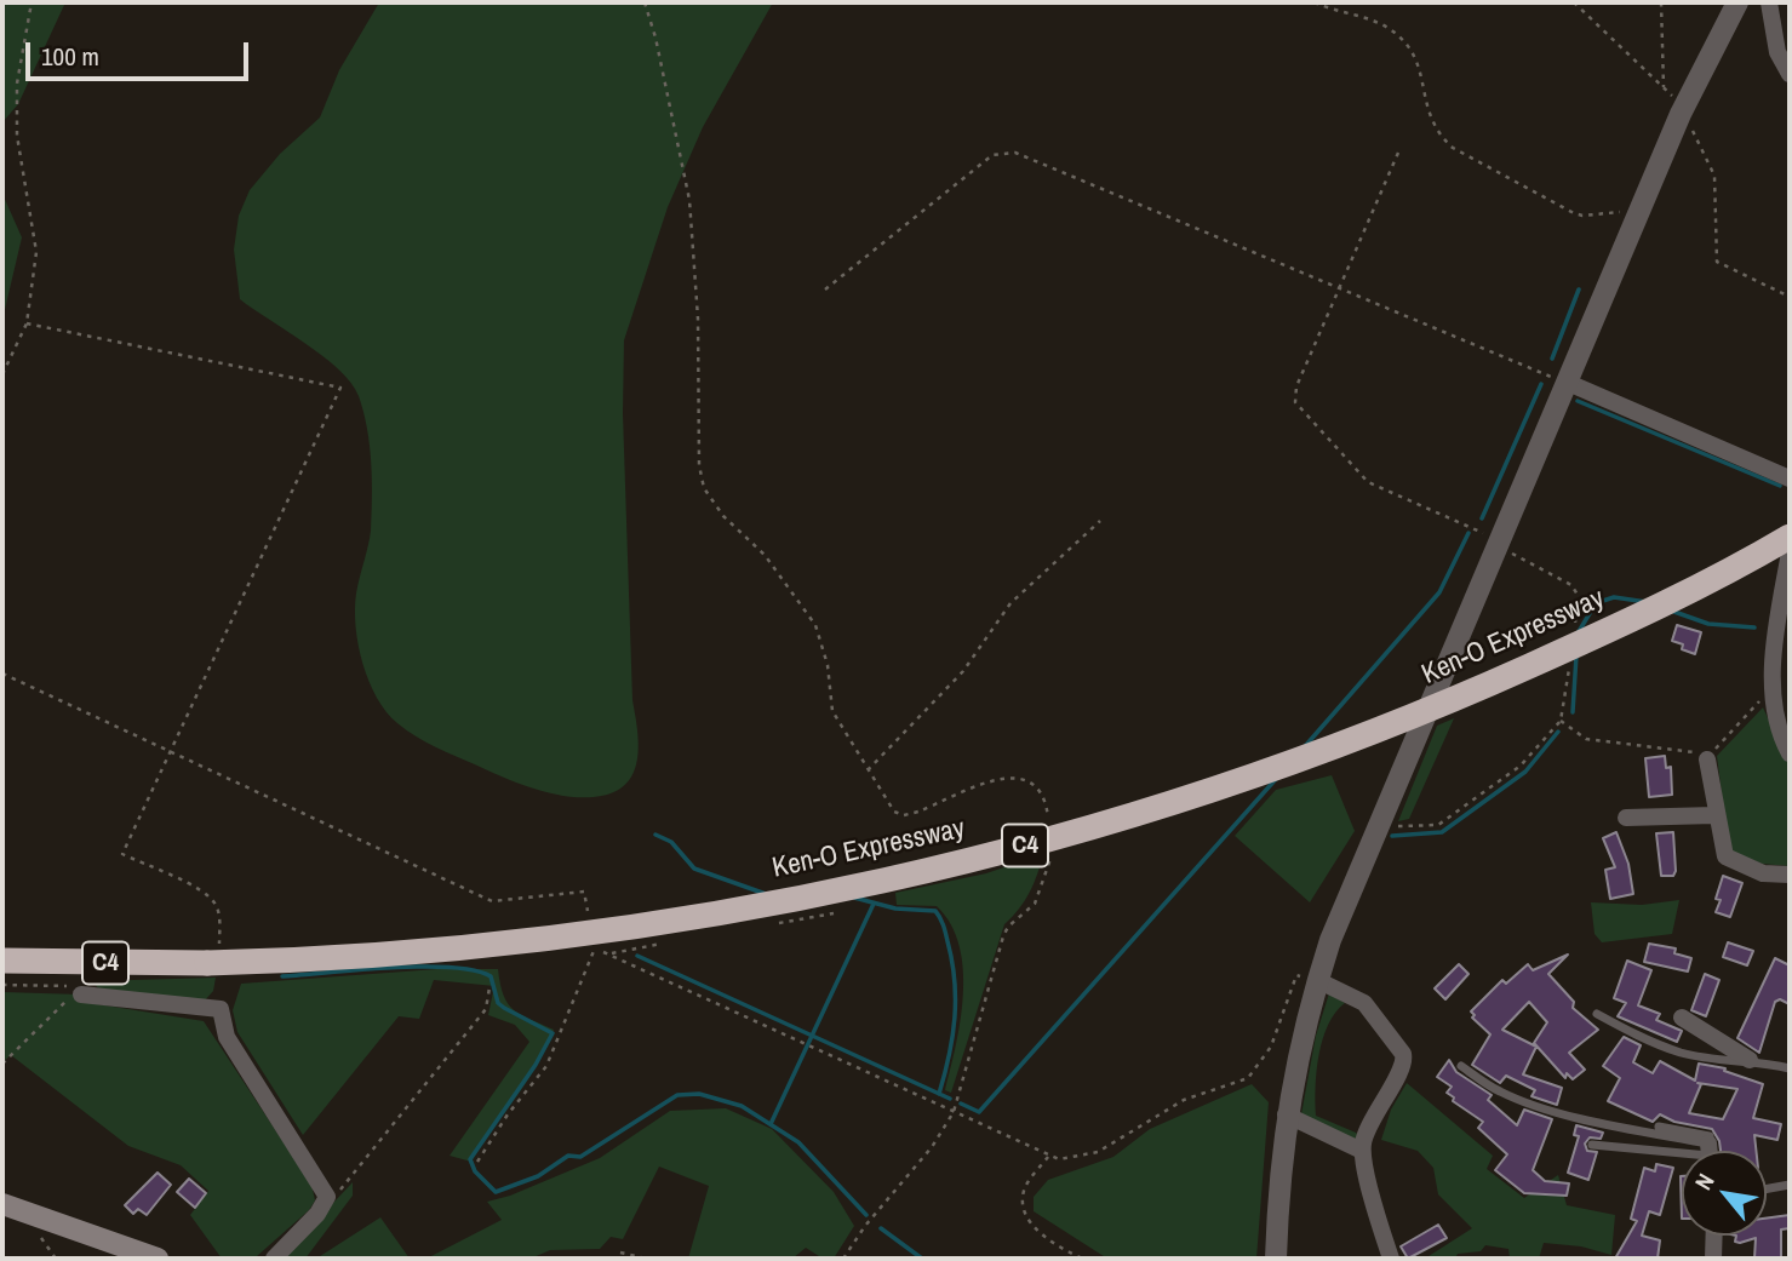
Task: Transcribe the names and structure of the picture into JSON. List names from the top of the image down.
{
  "streets": {
    "highway": ["Ken-O Expressway", "C4"]
  },
  "scale_bar": "100 m",
  "north": "top left"
}
